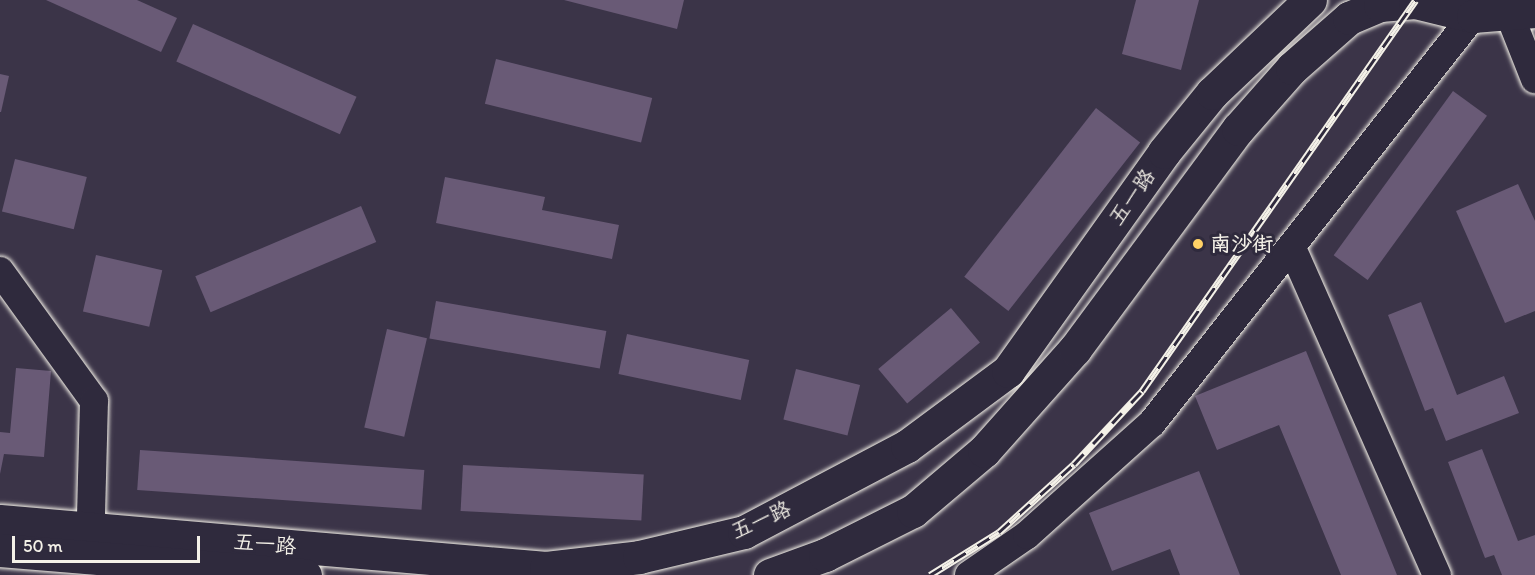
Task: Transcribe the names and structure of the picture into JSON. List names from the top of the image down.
{
  "streets": {
    "main road": ["五一路"]
  },
  "places": ["南沙街"],
  "scale_bar": "50 m"
}
